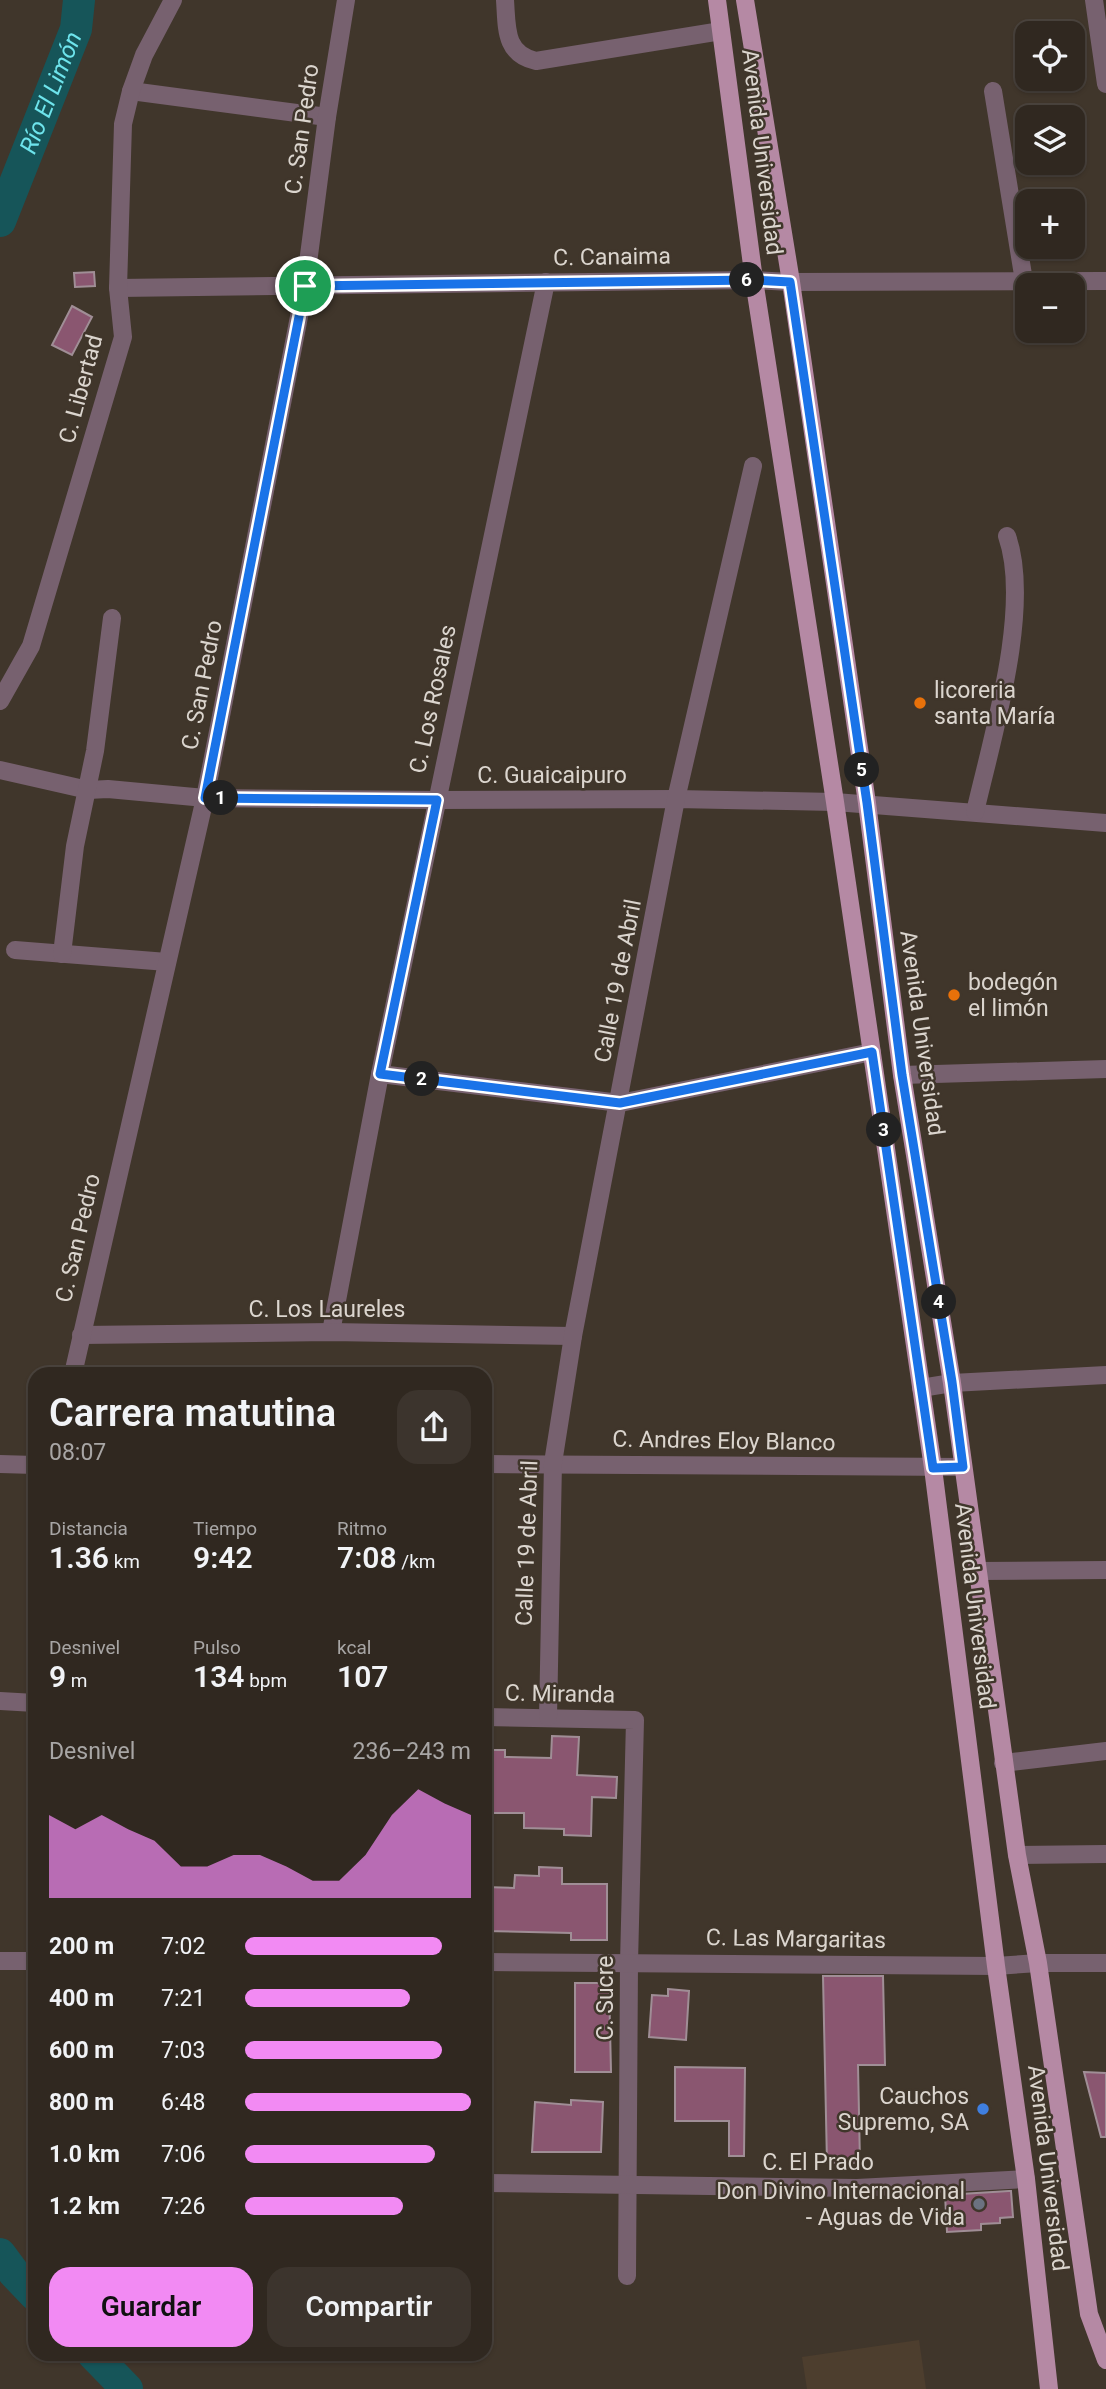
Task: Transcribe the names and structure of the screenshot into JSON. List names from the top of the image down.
{
  "streets": {
    "main road": ["Avenida Universidad"],
    "street": [
      "C. San Pedro",
      "C. Canaima",
      "C. Libertad",
      "C. Los Rosales",
      "C. Guaicaipuro",
      "Calle 19 de Abril",
      "C. Los Laureles",
      "C. Andres Eloy Blanco",
      "C. Miranda",
      "C. Las Margaritas",
      "C. Sucre",
      "C. El Prado"
    ]
  },
  "crossings": [
    ["C. San Pedro", "C. Canaima"],
    ["C. San Pedro", "C. Guaicaipuro"],
    ["C. San Pedro", "C. Los Laureles"],
    ["Avenida Universidad", "C. Canaima"],
    ["Avenida Universidad", "C. Guaicaipuro"],
    ["Avenida Universidad", "C. Andres Eloy Blanco"],
    ["Avenida Universidad", "C. Las Margaritas"],
    ["Avenida Universidad", "C. El Prado"],
    ["C. Canaima", "C. Libertad"],
    ["C. Canaima", "C. Los Rosales"],
    ["C. Los Rosales", "C. Guaicaipuro"],
    ["C. Los Rosales", "C. Los Laureles"],
    ["C. Guaicaipuro", "Calle 19 de Abril"],
    ["Calle 19 de Abril", "C. Los Laureles"],
    ["Calle 19 de Abril", "C. Andres Eloy Blanco"],
    ["Calle 19 de Abril", "C. Miranda"],
    ["C. Miranda", "C. Sucre"],
    ["C. Las Margaritas", "C. Sucre"],
    ["C. Sucre", "C. El Prado"]
  ],
  "water": ["Río El Limón"],
  "places": [
    "licoreria santa María",
    "bodegón el limón",
    "Cauchos Supremo, SA",
    "Don Divino Internacional - Aguas de Vida"
  ],
  "page": {
    "map_buttons": ["+", "−"],
    "pins": [
      "6",
      "5",
      "1",
      "2",
      "3",
      "4"
    ],
    "heading": ["Carrera matutina", "08:07"],
    "stats": [
      ["Distancia", "1.36 km"],
      ["Tiempo", "9:42"],
      ["Ritmo", "7:08 /km"],
      ["Desnivel", "9 m"],
      ["Pulso", "134 bpm"],
      ["kcal", "107"]
    ],
    "chart": ["Desnivel", "236–243 m"],
    "list": [
      {
        "name": "200 m",
        "note": "7:02"
      },
      {
        "name": "400 m",
        "note": "7:21"
      },
      {
        "name": "600 m",
        "note": "7:03"
      },
      {
        "name": "800 m",
        "note": "6:48"
      },
      {
        "name": "1.0 km",
        "note": "7:06"
      },
      {
        "name": "1.2 km",
        "note": "7:26"
      }
    ],
    "buttons": ["Guardar", "Compartir"]
  }
}
